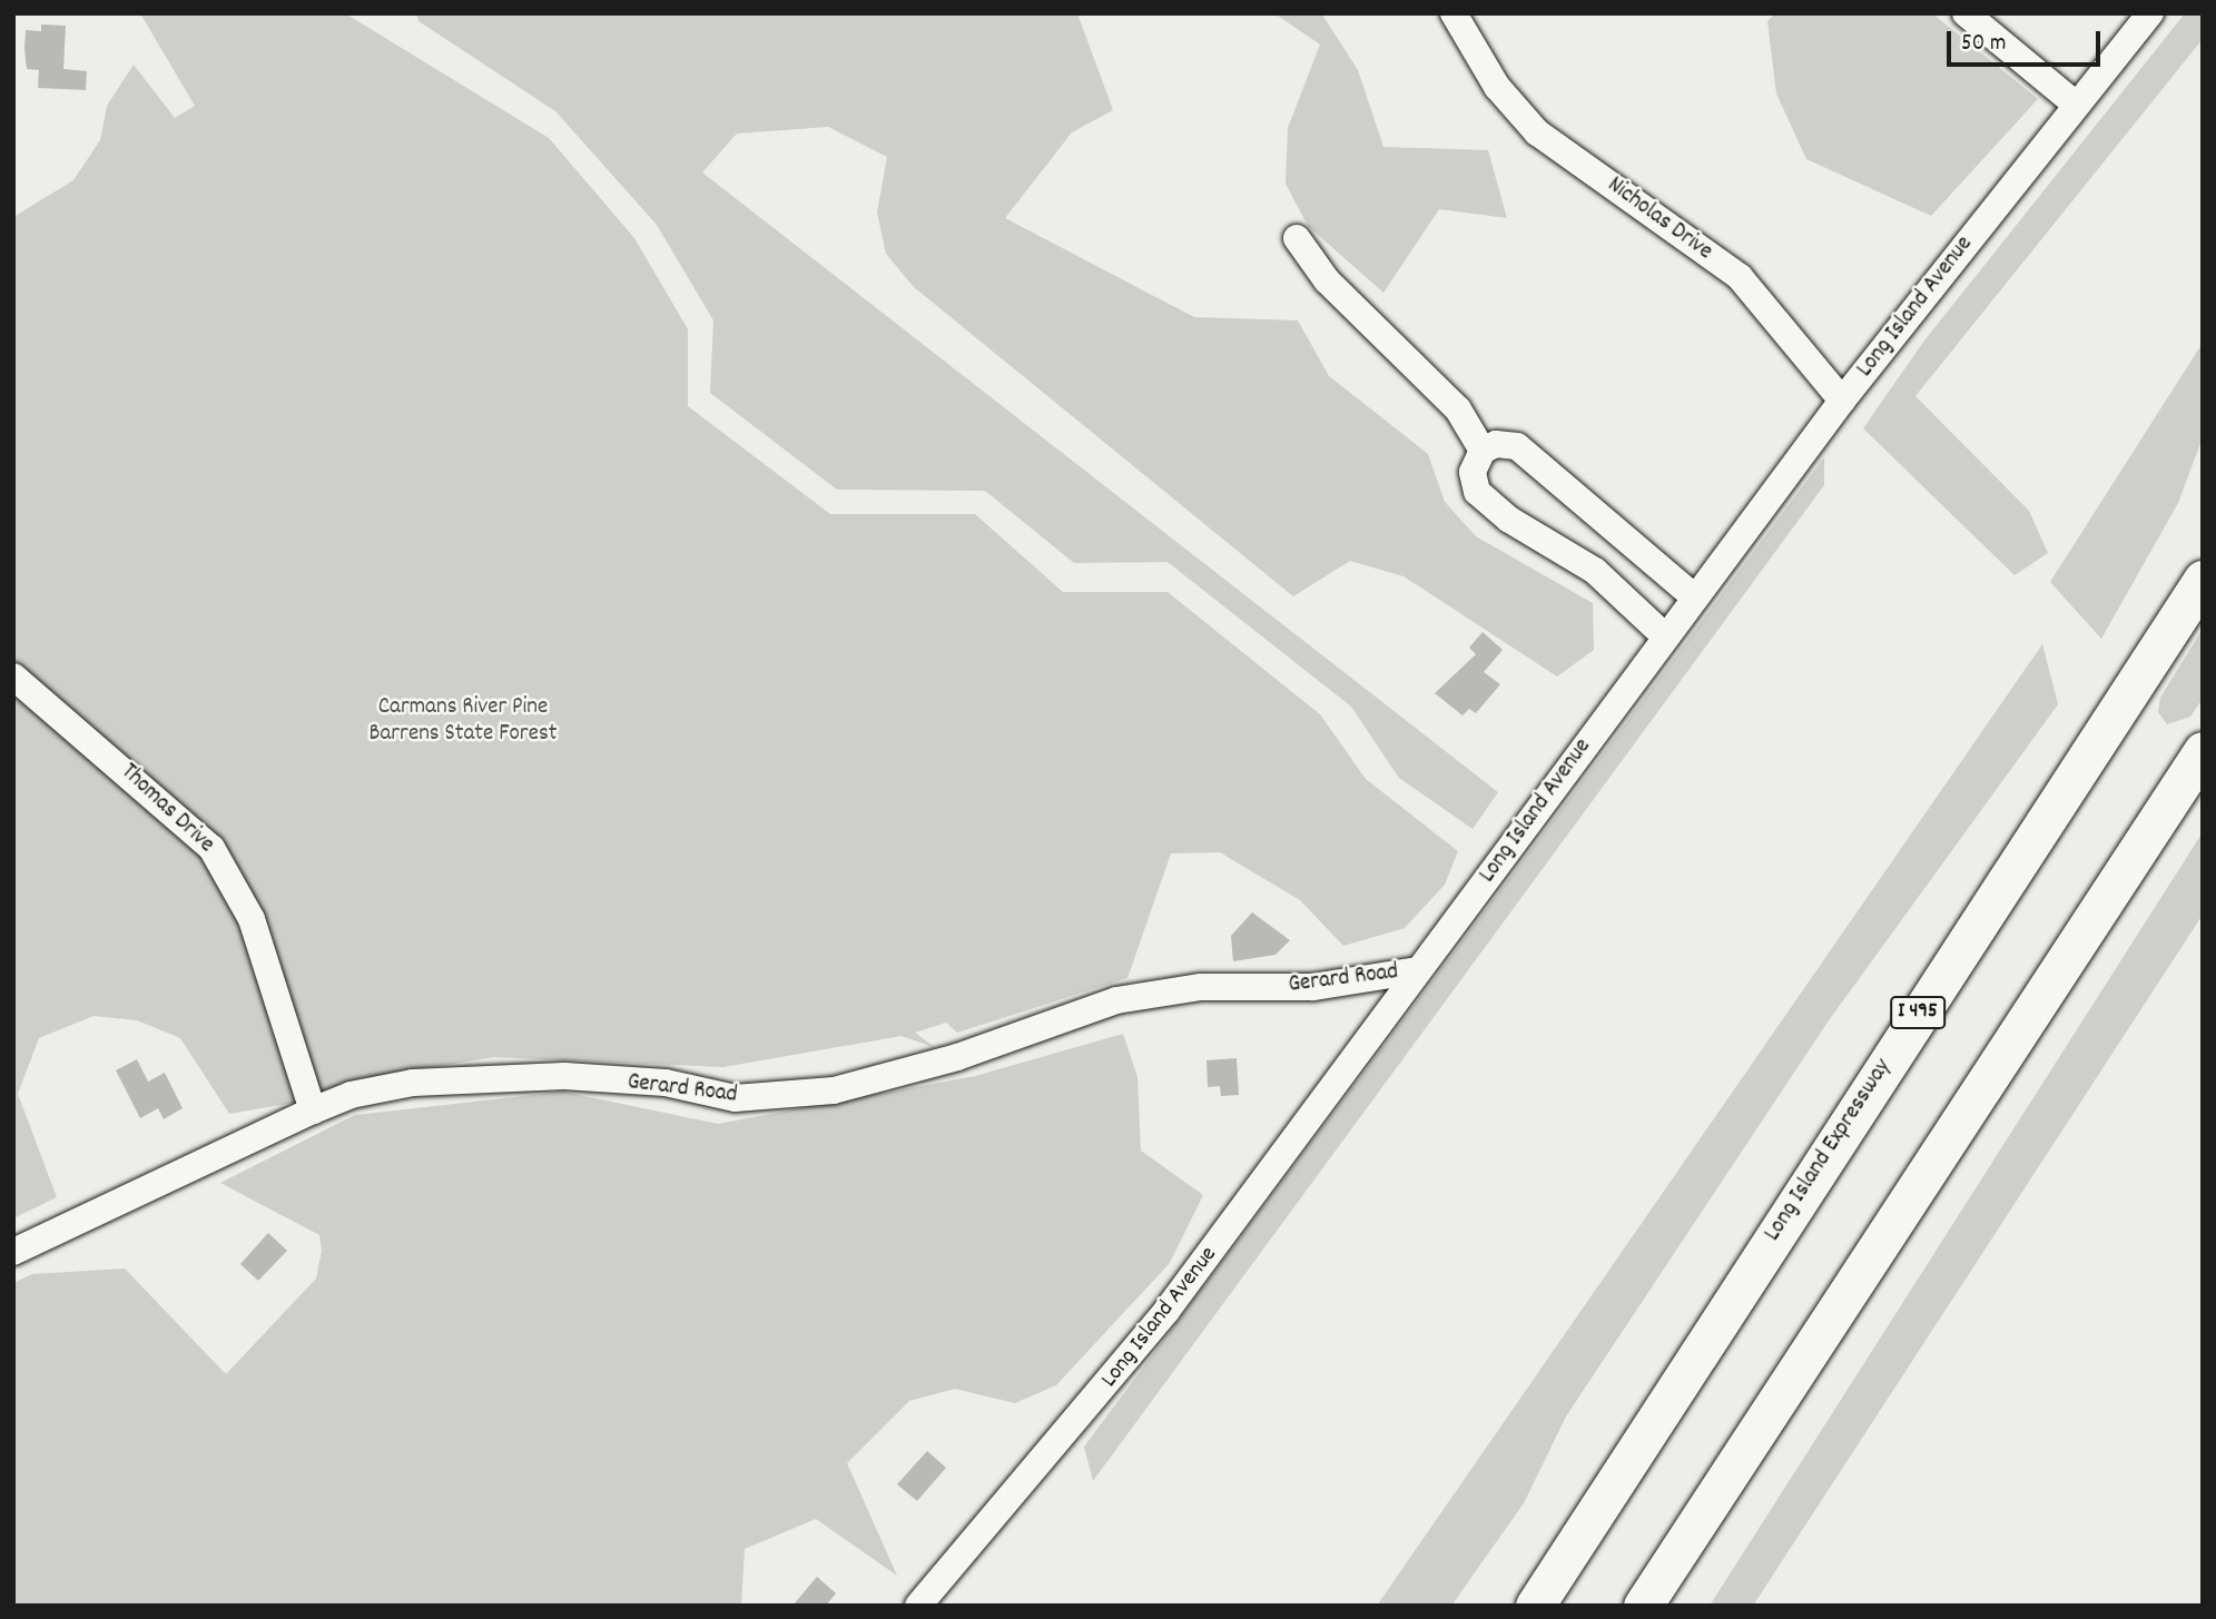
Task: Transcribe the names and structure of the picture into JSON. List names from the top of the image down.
{
  "streets": {
    "highway": ["I 495", "Long Island Expressway"],
    "street": [
      "Nicholas Drive",
      "Long Island Avenue",
      "Thomas Drive",
      "Gerard Road"
    ]
  },
  "crossings": [
    ["Nicholas Drive", "Long Island Avenue"],
    ["Long Island Avenue", "Gerard Road"],
    ["Thomas Drive", "Gerard Road"]
  ],
  "parks": ["Carmans River Pine Barrens State Forest"],
  "scale_bar": "50 m"
}
